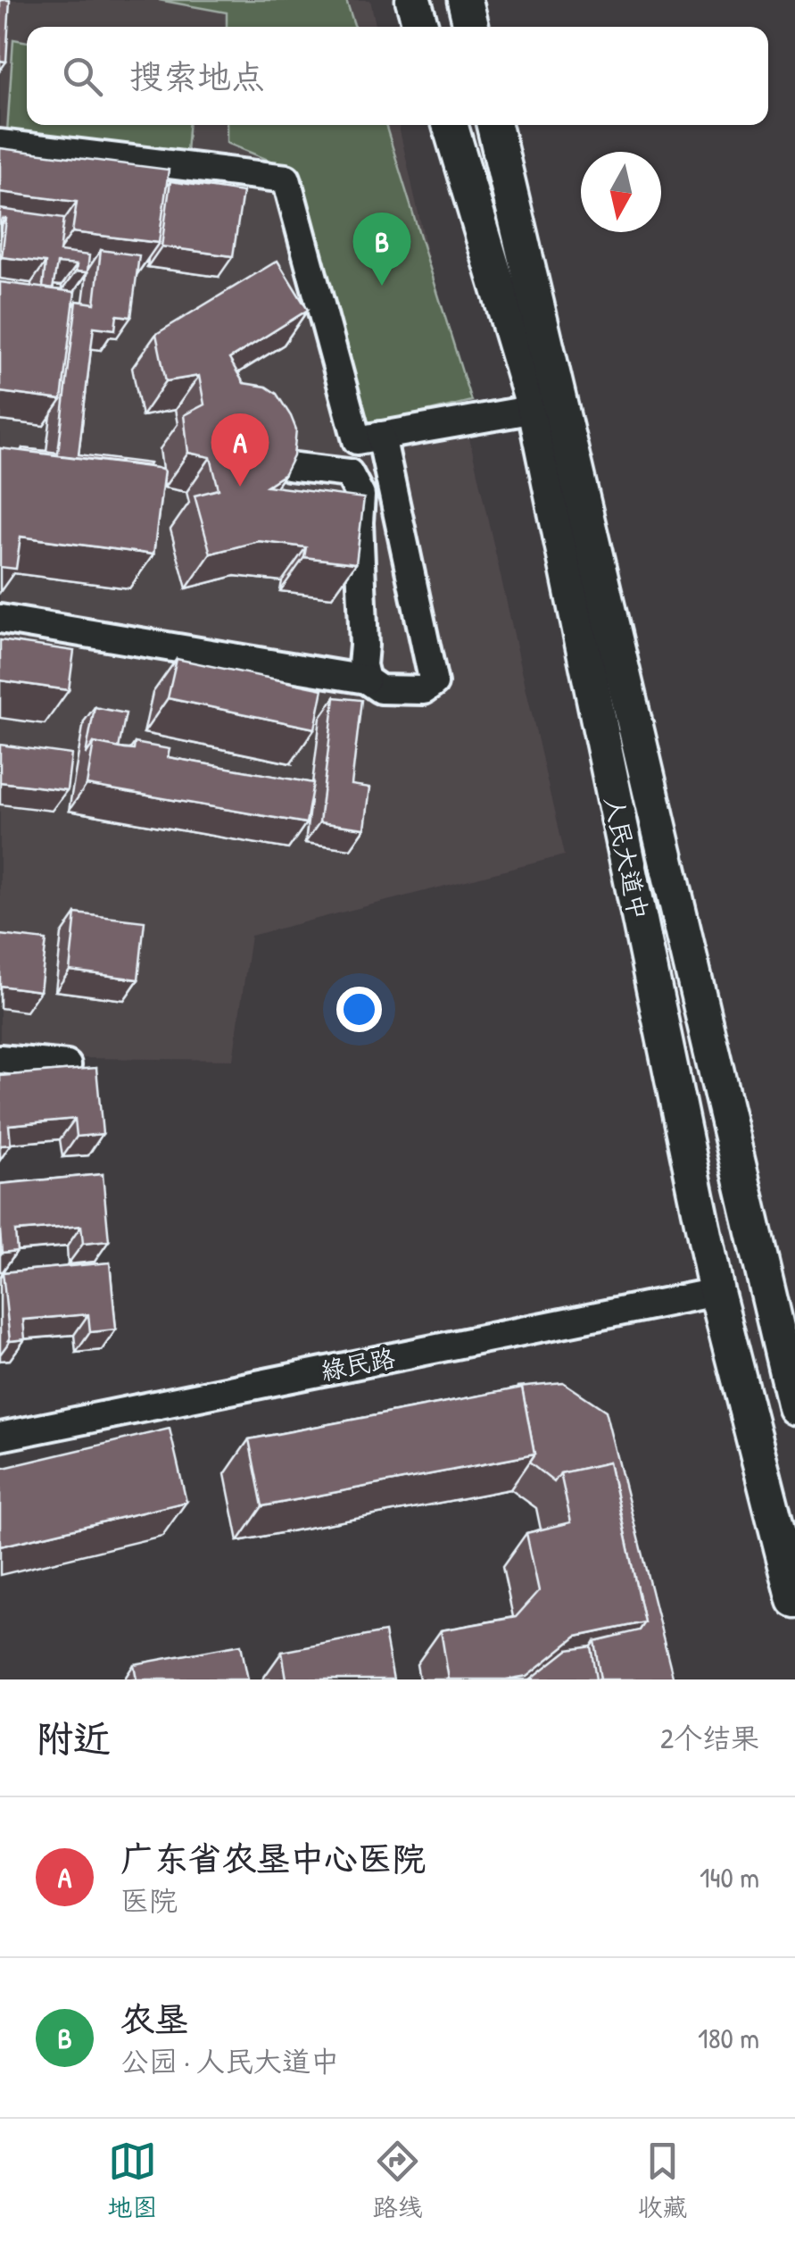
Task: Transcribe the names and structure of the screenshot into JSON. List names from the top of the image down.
{
  "streets": {
    "main road": ["人民大道中"],
    "street": ["綠民路"]
  },
  "crossings": [
    ["人民大道中", "綠民路"]
  ],
  "north": "bottom",
  "page": {
    "search": "搜索地点",
    "pins": ["B", "A"],
    "heading": ["附近", "2个结果"],
    "list": [
      {
        "mark": "A",
        "name": "广东省农垦中心医院",
        "note": "医院",
        "value": "140 m"
      },
      {
        "mark": "B",
        "name": "农垦",
        "note": "公园 · 人民大道中",
        "value": "180 m"
      }
    ],
    "nav": ["地图", "路线", "收藏"]
  }
}
